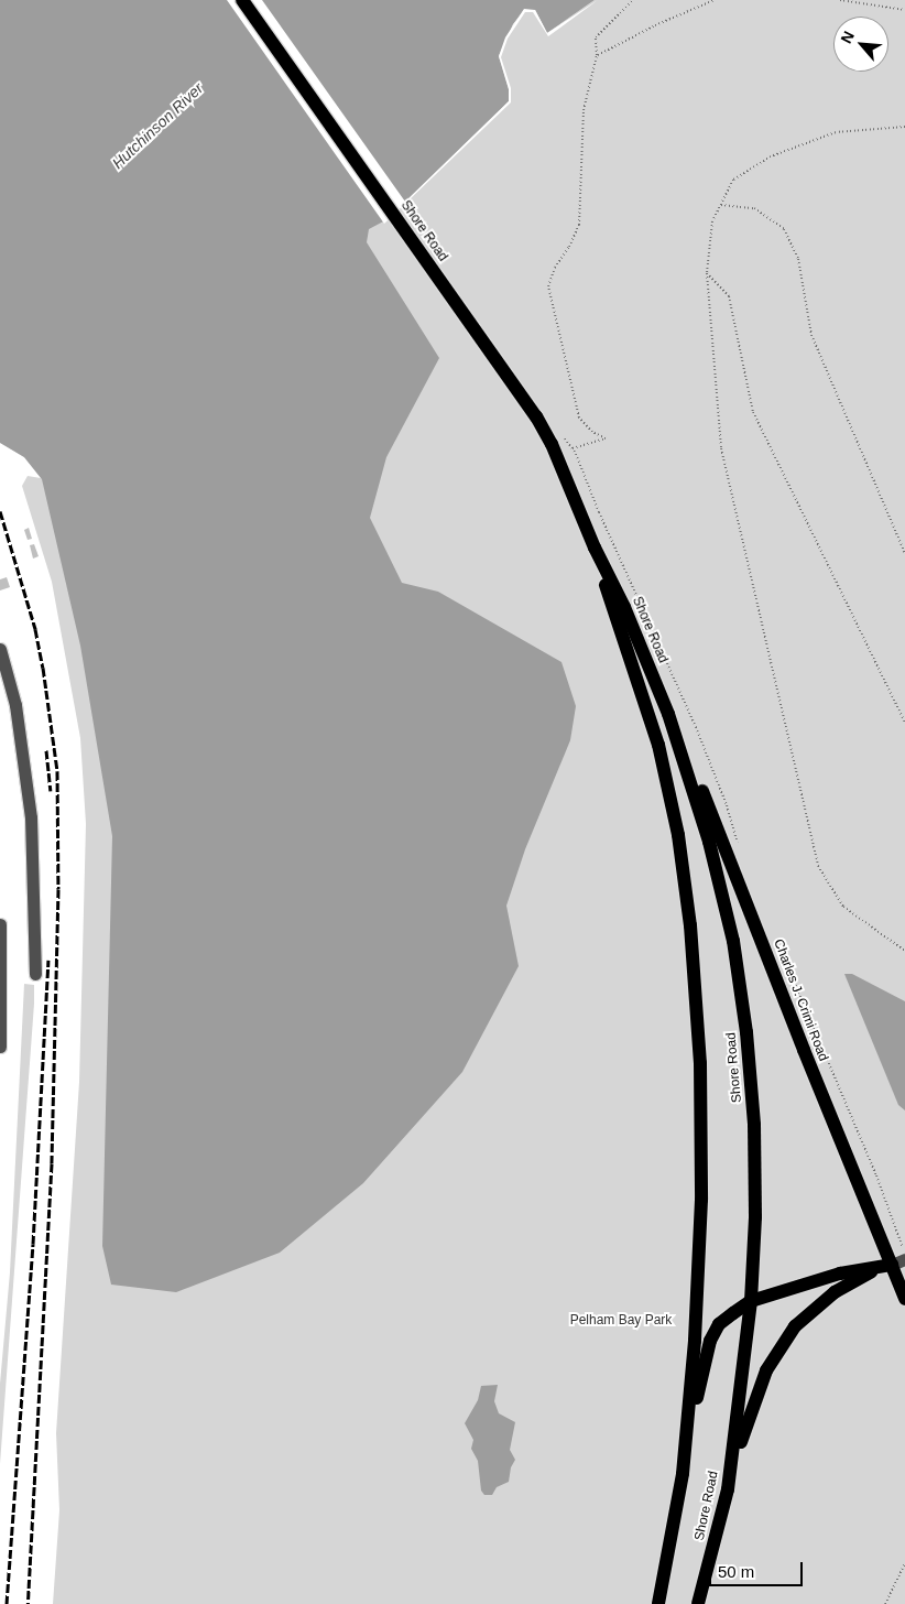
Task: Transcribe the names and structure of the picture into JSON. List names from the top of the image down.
{
  "streets": {
    "main road": ["Shore Road", "Charles J. Crimi Road"]
  },
  "crossings": [
    ["Shore Road", "Charles J. Crimi Road"]
  ],
  "water": ["Hutchinson River"],
  "parks": ["Pelham Bay Park"],
  "scale_bar": "50 m",
  "north": "top left"
}
